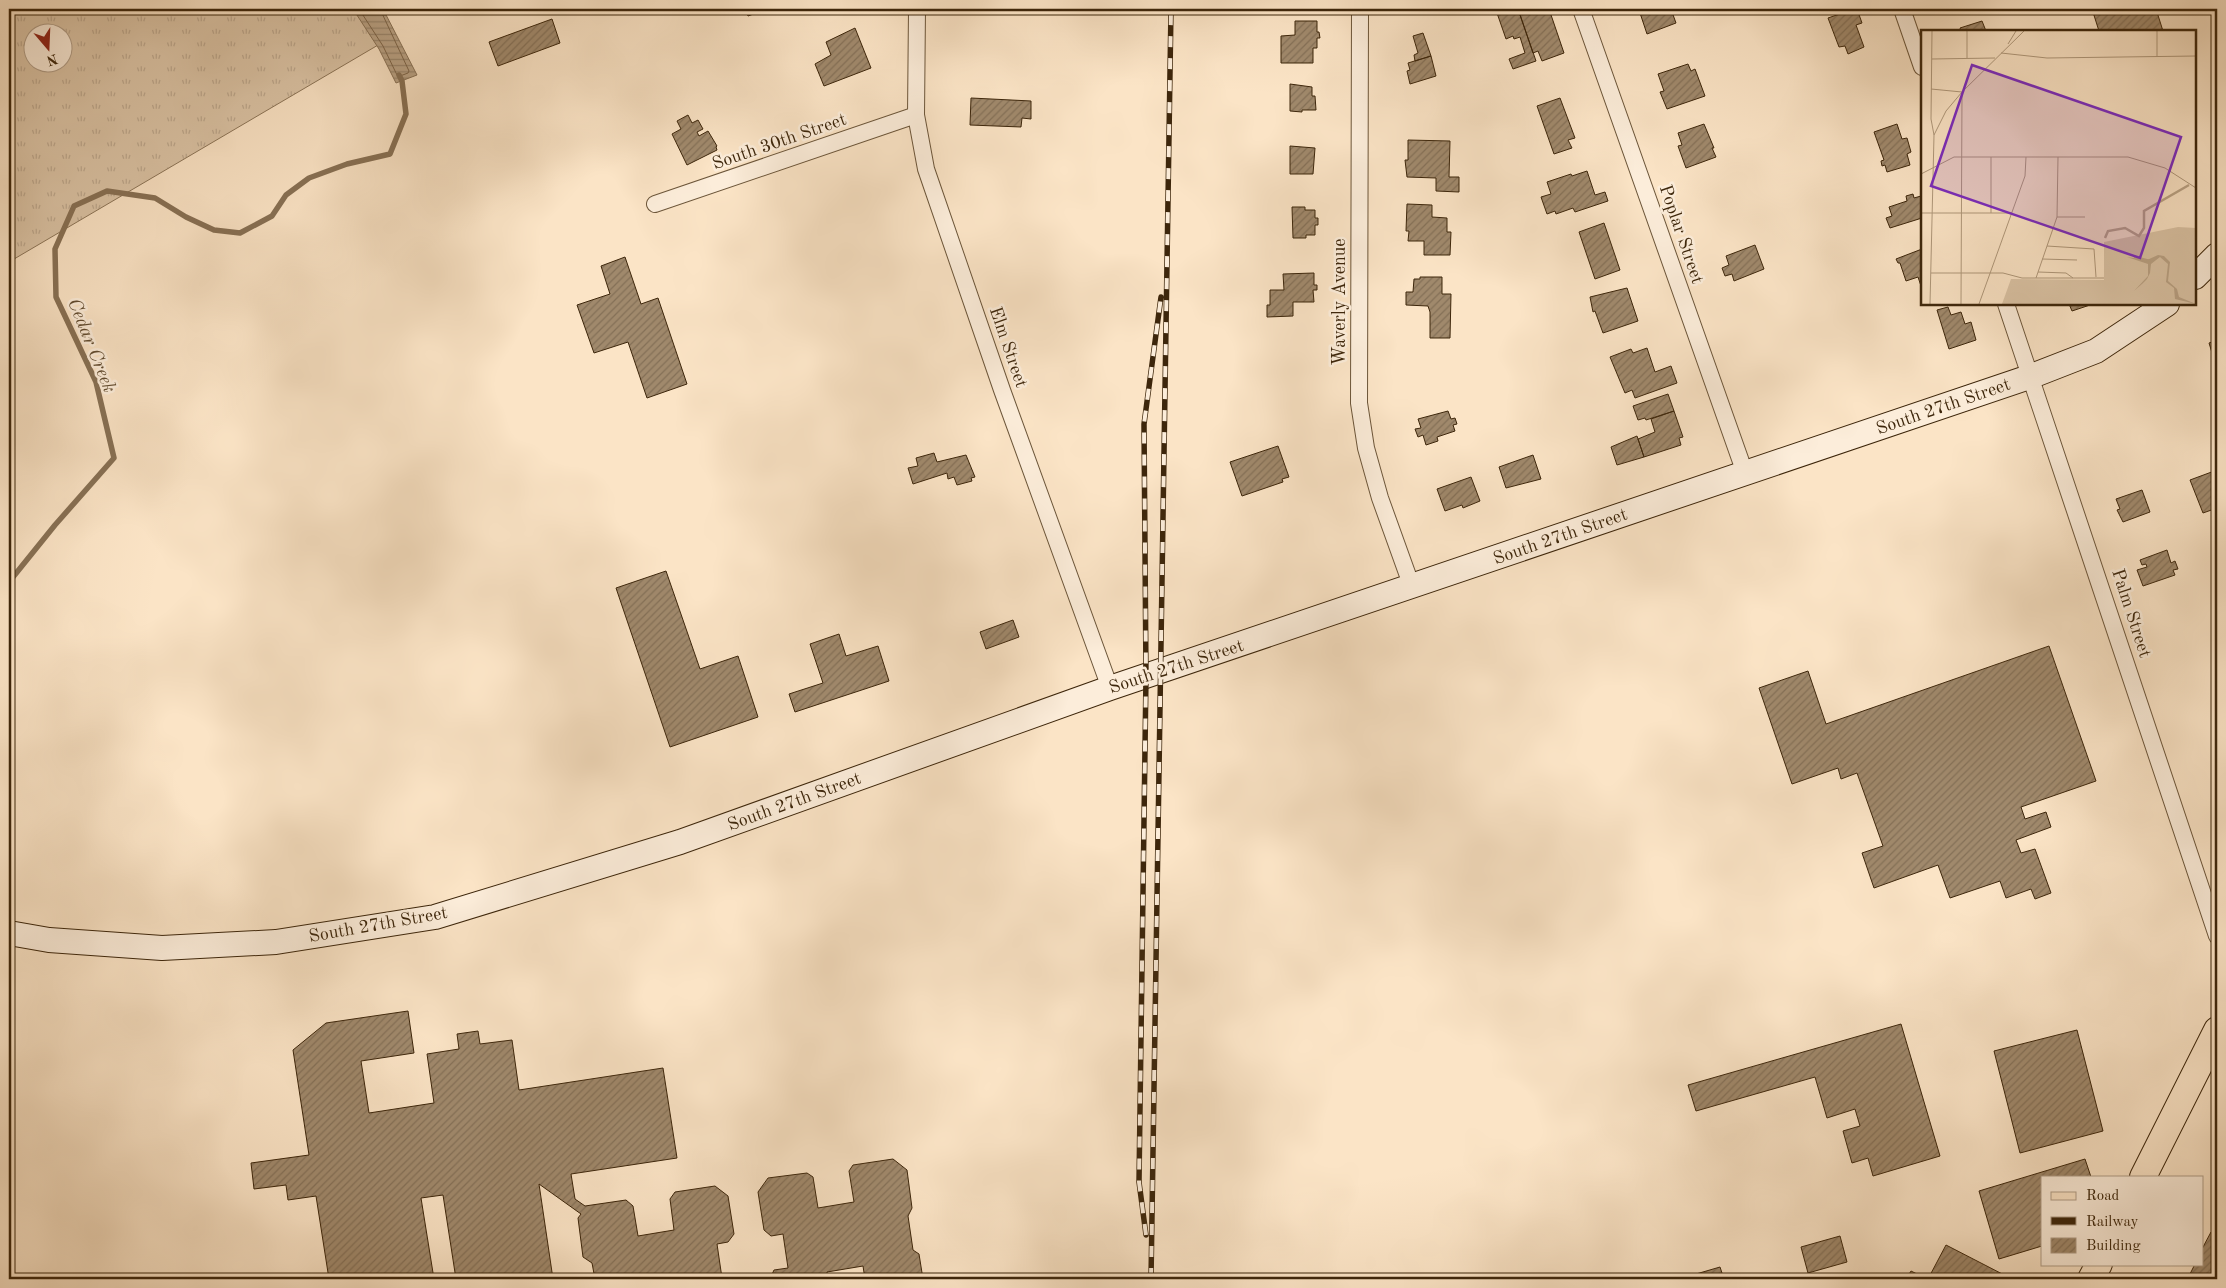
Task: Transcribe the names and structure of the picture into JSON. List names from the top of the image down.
{
  "streets": {
    "main road": ["South 27th Street"],
    "street": [
      "South 30th Street",
      "Poplar Street",
      "Waverly Avenue",
      "Elm Street",
      "Palm Street"
    ]
  },
  "crossings": [
    ["South 30th Street", "Elm Street"],
    ["Poplar Street", "South 27th Street"],
    ["Waverly Avenue", "South 27th Street"],
    ["Elm Street", "South 27th Street"],
    ["South 27th Street", "Palm Street"]
  ],
  "water": ["Cedar Creek"],
  "legend": ["Road", "Railway", "Building"],
  "north": "bottom"
}
